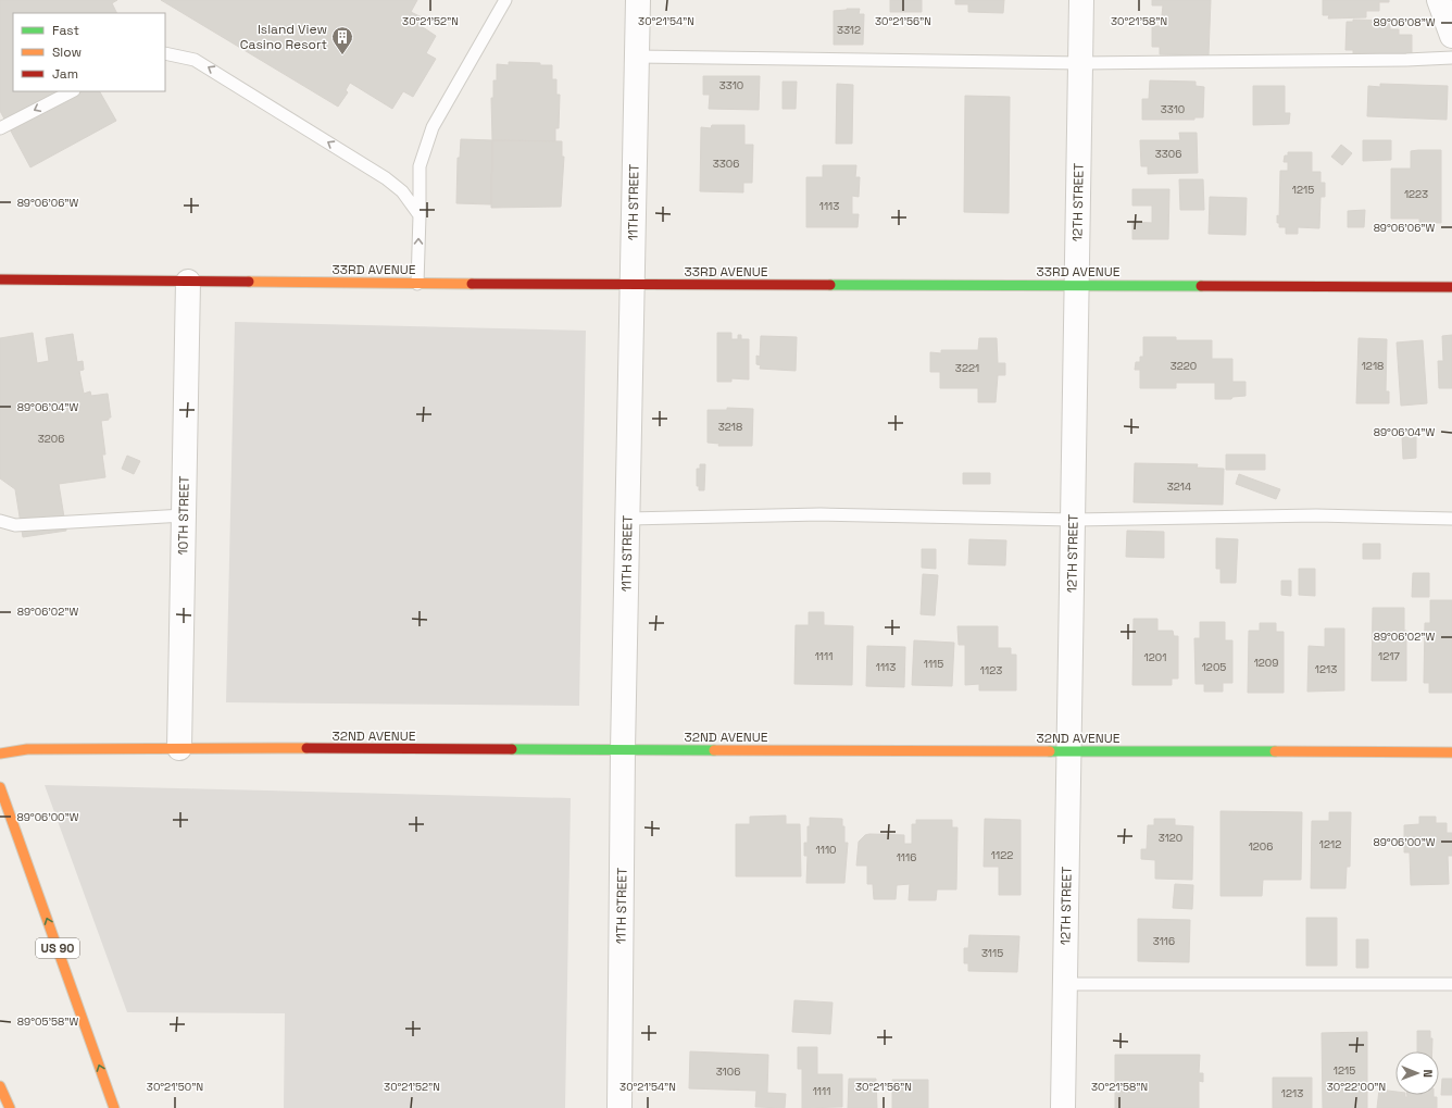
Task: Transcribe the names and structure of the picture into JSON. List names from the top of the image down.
{
  "streets": {
    "street": [
      "11TH STREET",
      "12TH STREET",
      "33RD AVENUE",
      "10TH STREET",
      "32ND AVENUE",
      "US 90"
    ]
  },
  "crossings": [
    ["11TH STREET", "33RD AVENUE"],
    ["11TH STREET", "32ND AVENUE"],
    ["12TH STREET", "33RD AVENUE"],
    ["12TH STREET", "32ND AVENUE"],
    ["33RD AVENUE", "10TH STREET"],
    ["10TH STREET", "32ND AVENUE"]
  ],
  "places": {
    "building": ["Island View Casino Resort"]
  },
  "house_numbers": [
    "3312",
    "3310",
    "3310",
    "3306",
    "3306",
    "1215",
    "1223",
    "1113",
    "3220",
    "1218",
    "3221",
    "3218",
    "3206",
    "3214",
    "1111",
    "1217",
    "1201",
    "1209",
    "1115",
    "1113",
    "1205",
    "1213",
    "1123",
    "3120",
    "1212",
    "1206",
    "1110",
    "1122",
    "1116",
    "3116",
    "3115",
    "1215",
    "3106",
    "1111",
    "1213"
  ],
  "legend": ["Fast", "Slow", "Jam"],
  "north": "right",
  "coordinates": [
    "30°21'52\"N",
    "30°21'54\"N",
    "30°21'56\"N",
    "30°21'58\"N",
    "89°06'08\"W",
    "89°06'06\"W",
    "89°06'04\"W",
    "89°06'02\"W",
    "89°06'00\"W",
    "89°05'58\"W",
    "30°21'50\"N",
    "30°22'00\"N"
  ]
}
